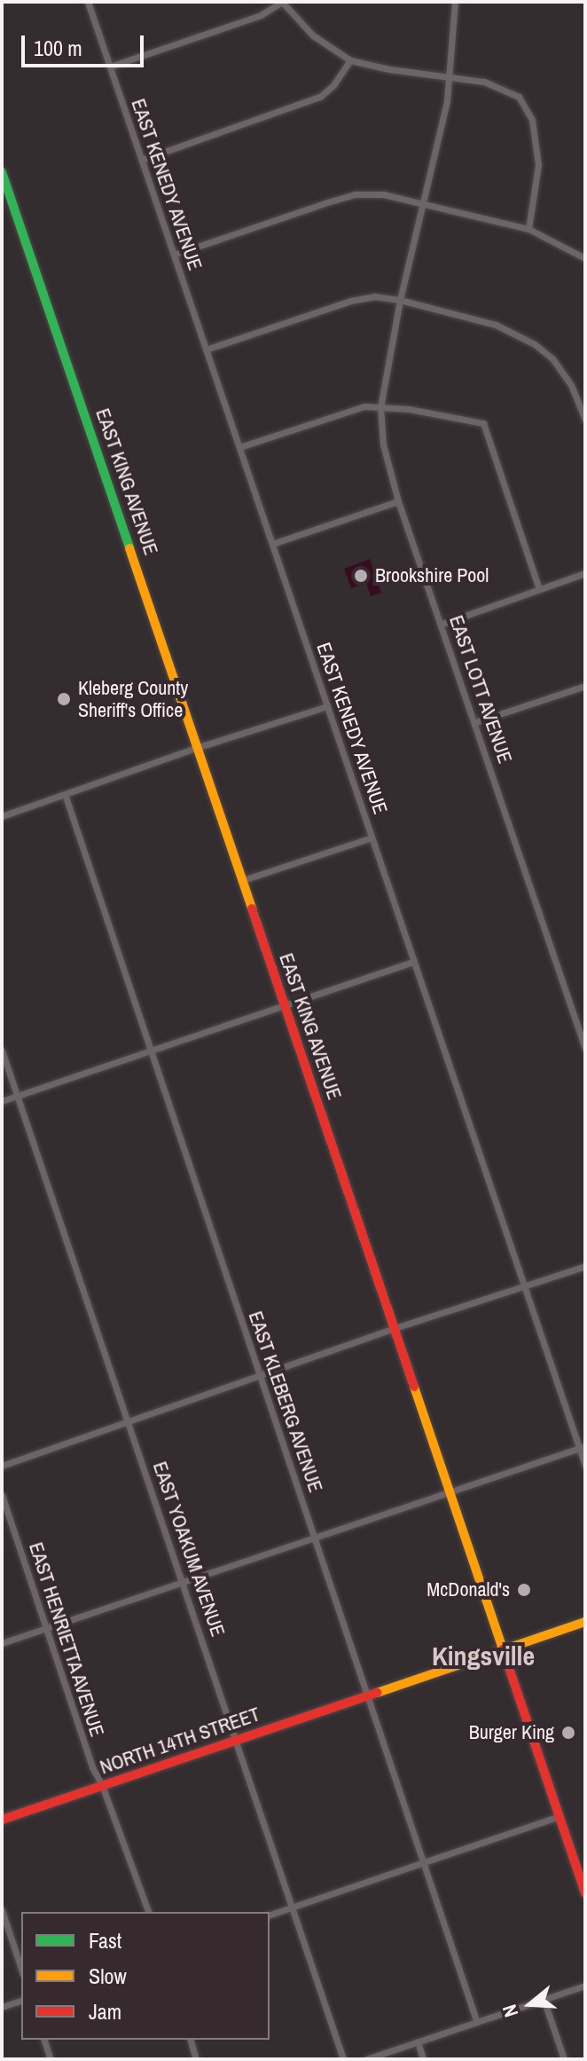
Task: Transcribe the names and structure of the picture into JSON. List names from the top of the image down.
{
  "streets": {
    "main road": ["EAST KING AVENUE", "NORTH 14TH STREET"],
    "street": [
      "EAST KENEDY AVENUE",
      "EAST LOTT AVENUE",
      "EAST KLEBERG AVENUE",
      "EAST YOAKUM AVENUE",
      "EAST HENRIETTA AVENUE"
    ]
  },
  "crossings": [
    ["EAST KING AVENUE", "NORTH 14TH STREET"],
    ["EAST KLEBERG AVENUE", "NORTH 14TH STREET"],
    ["EAST YOAKUM AVENUE", "NORTH 14TH STREET"],
    ["EAST HENRIETTA AVENUE", "NORTH 14TH STREET"]
  ],
  "districts": ["Kingsville"],
  "places": [
    "Brookshire Pool",
    "Kleberg County Sheriff's Office",
    "McDonald's",
    "Burger King"
  ],
  "legend": ["Fast", "Slow", "Jam"],
  "scale_bar": "100 m",
  "north": "left"
}
